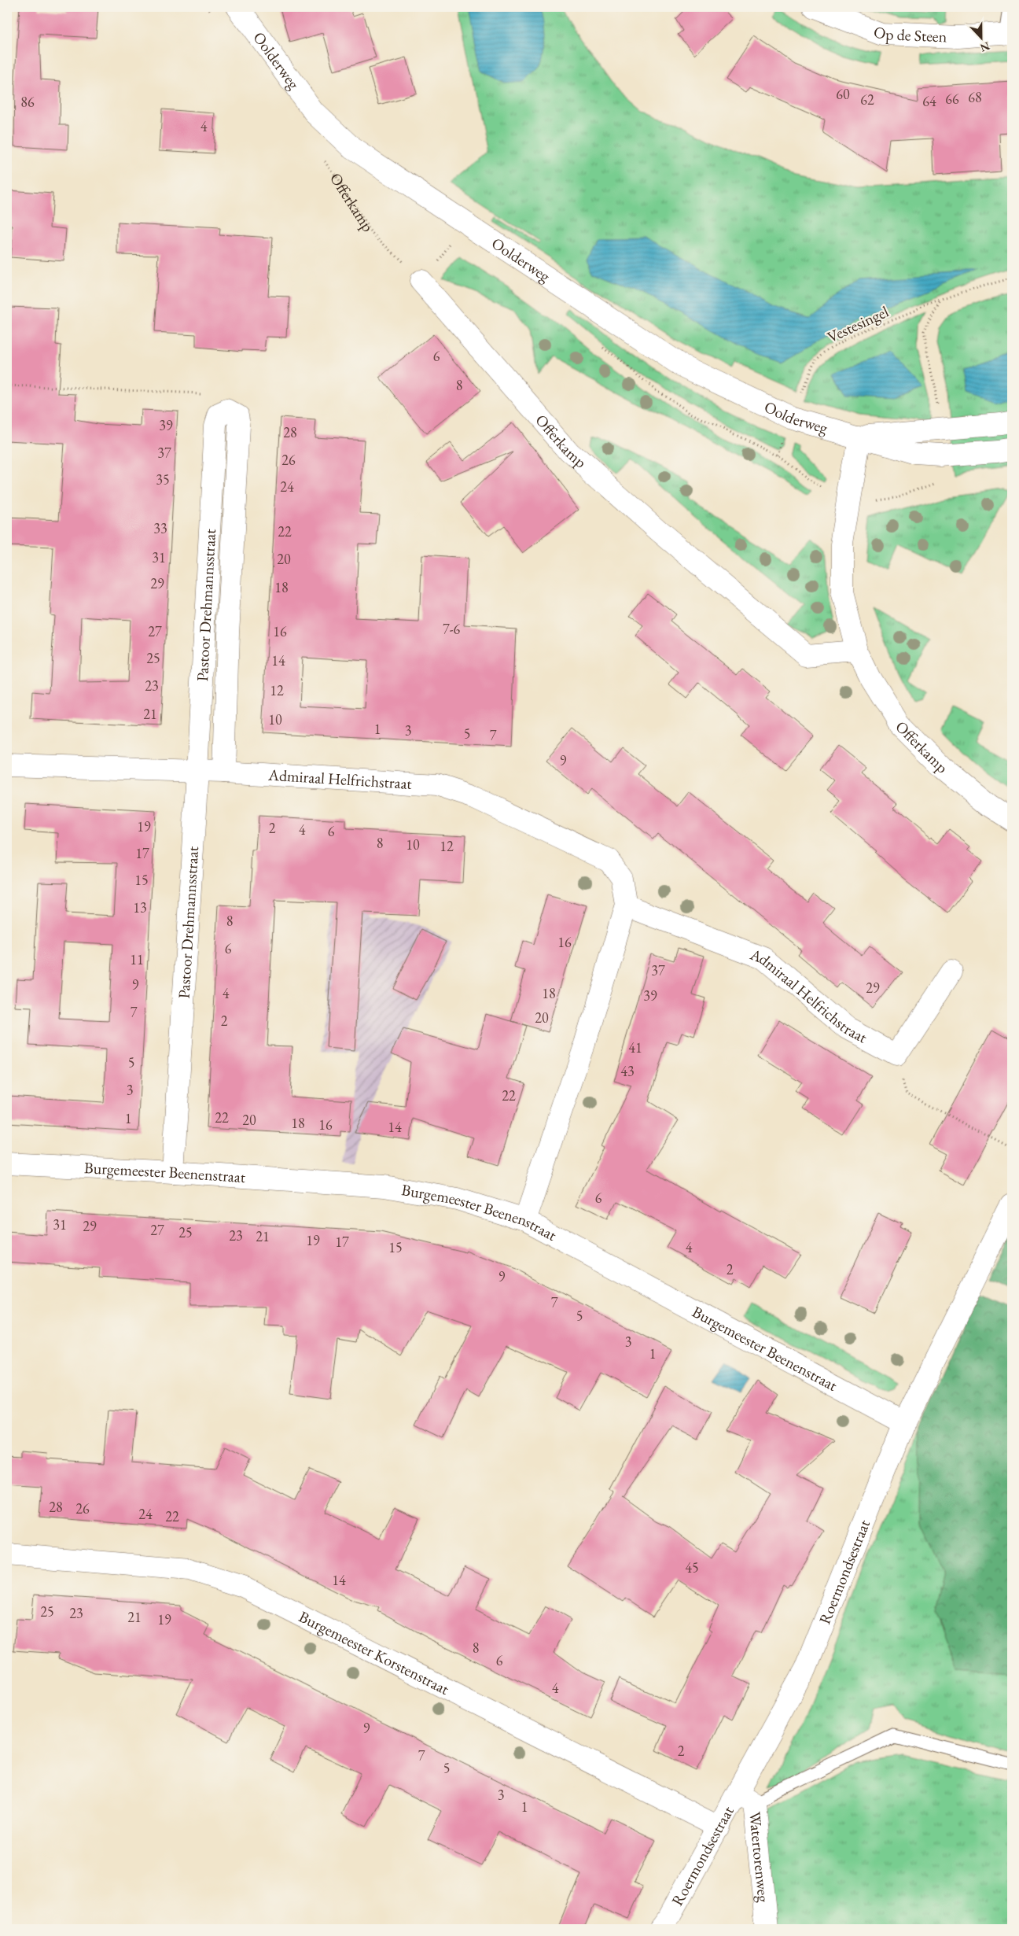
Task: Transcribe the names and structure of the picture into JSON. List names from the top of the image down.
{
  "streets": {
    "street": [
      "Op de Steen",
      "Oolderweg",
      "Offerkamp",
      "Pastoor Drehmannsstraat",
      "Admiraal Helfrichstraat",
      "Burgemeester Beenenstraat",
      "Roermondsestraat",
      "Burgemeester Korstenstraat",
      "Watertorenweg"
    ],
    "path": ["Vestesingel"]
  },
  "crossings": [
    ["Oolderweg", "Offerkamp"],
    ["Oolderweg", "Vestesingel"],
    ["Pastoor Drehmannsstraat", "Admiraal Helfrichstraat"],
    ["Pastoor Drehmannsstraat", "Burgemeester Beenenstraat"],
    ["Admiraal Helfrichstraat", "Burgemeester Beenenstraat"],
    ["Burgemeester Beenenstraat", "Roermondsestraat"],
    ["Roermondsestraat", "Burgemeester Korstenstraat"],
    ["Roermondsestraat", "Watertorenweg"]
  ],
  "house_numbers": [
    "60",
    "68",
    "66",
    "62",
    "64",
    "86",
    "4",
    "6",
    "8",
    "39",
    "28",
    "37",
    "26",
    "35",
    "24",
    "33",
    "22",
    "31",
    "20",
    "29",
    "18",
    "7-6",
    "27",
    "16",
    "25",
    "14",
    "23",
    "12",
    "21",
    "10",
    "1",
    "3",
    "5",
    "7",
    "9",
    "19",
    "2",
    "4",
    "6",
    "8",
    "10",
    "12",
    "17",
    "15",
    "13",
    "8",
    "16",
    "6",
    "11",
    "37",
    "9",
    "29",
    "4",
    "18",
    "39",
    "7",
    "20",
    "2",
    "41",
    "5",
    "43",
    "3",
    "22",
    "22",
    "1",
    "20",
    "18",
    "16",
    "14",
    "6",
    "31",
    "29",
    "27",
    "25",
    "23",
    "21",
    "19",
    "17",
    "15",
    "4",
    "2",
    "9",
    "7",
    "5",
    "3",
    "1",
    "28",
    "26",
    "24",
    "22",
    "45",
    "14",
    "25",
    "23",
    "21",
    "19",
    "8",
    "6",
    "4",
    "9",
    "2",
    "7",
    "5",
    "3",
    "1"
  ],
  "north": "bottom"
}
